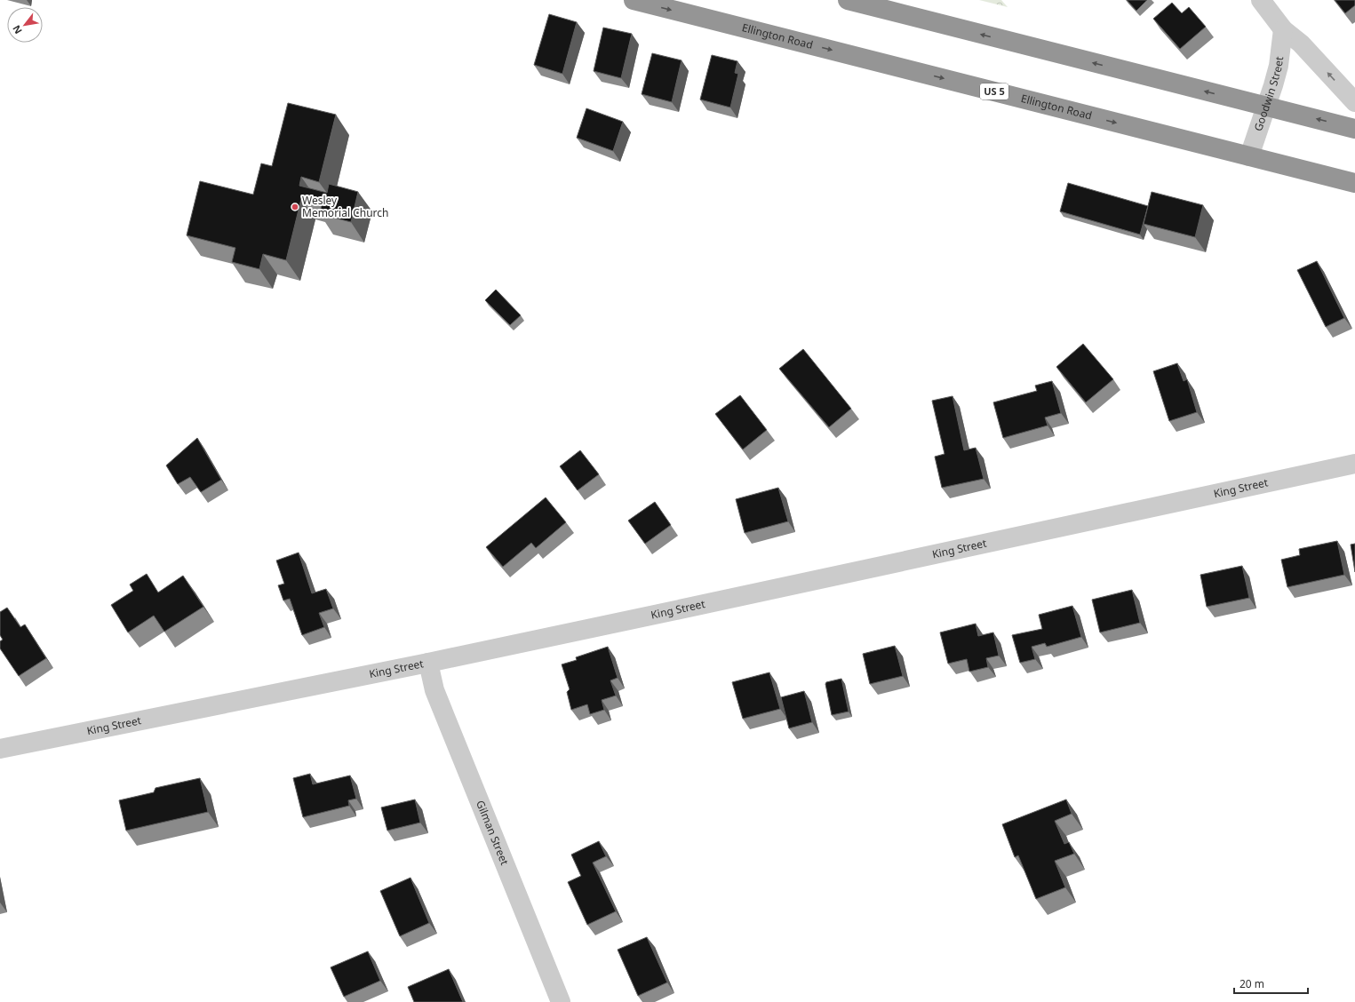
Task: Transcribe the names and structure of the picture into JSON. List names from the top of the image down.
{
  "streets": {
    "highway": ["Ellington Road", "US 5"],
    "street": ["Goodwin Street", "King Street", "Gilman Street"]
  },
  "crossings": [
    ["Ellington Road", "Goodwin Street"],
    ["King Street", "Gilman Street"]
  ],
  "places": ["Wesley Memorial Church"],
  "scale_bar": "20 m",
  "north": "bottom left"
}
